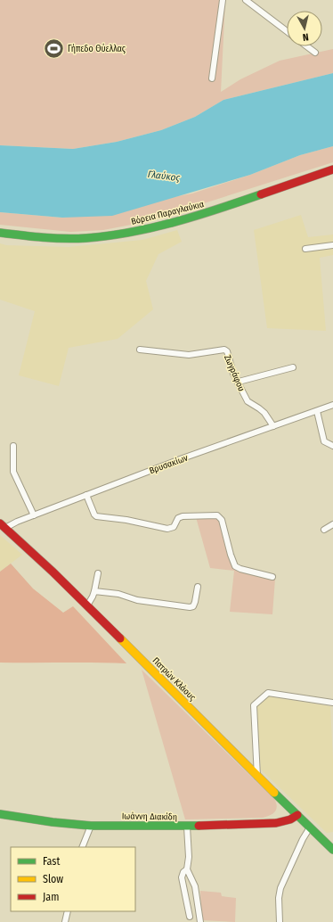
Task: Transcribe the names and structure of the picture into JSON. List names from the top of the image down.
{
  "streets": {
    "main road": ["Βόρεια Παραγλαύκια", "Πατρών Κλάους", "Ιωάννη Διακίδη"],
    "street": ["Ζωγράφου", "Βρυσακίων"]
  },
  "crossings": [
    ["Ζωγράφου", "Βρυσακίων"],
    ["Βρυσακίων", "Πατρών Κλάους"],
    ["Πατρών Κλάους", "Ιωάννη Διακίδη"]
  ],
  "water": ["Γλαύκος"],
  "places": {
    "sports": ["Γήπεδο Θύελλας"]
  },
  "legend": ["Fast", "Slow", "Jam"],
  "north": "bottom"
}
